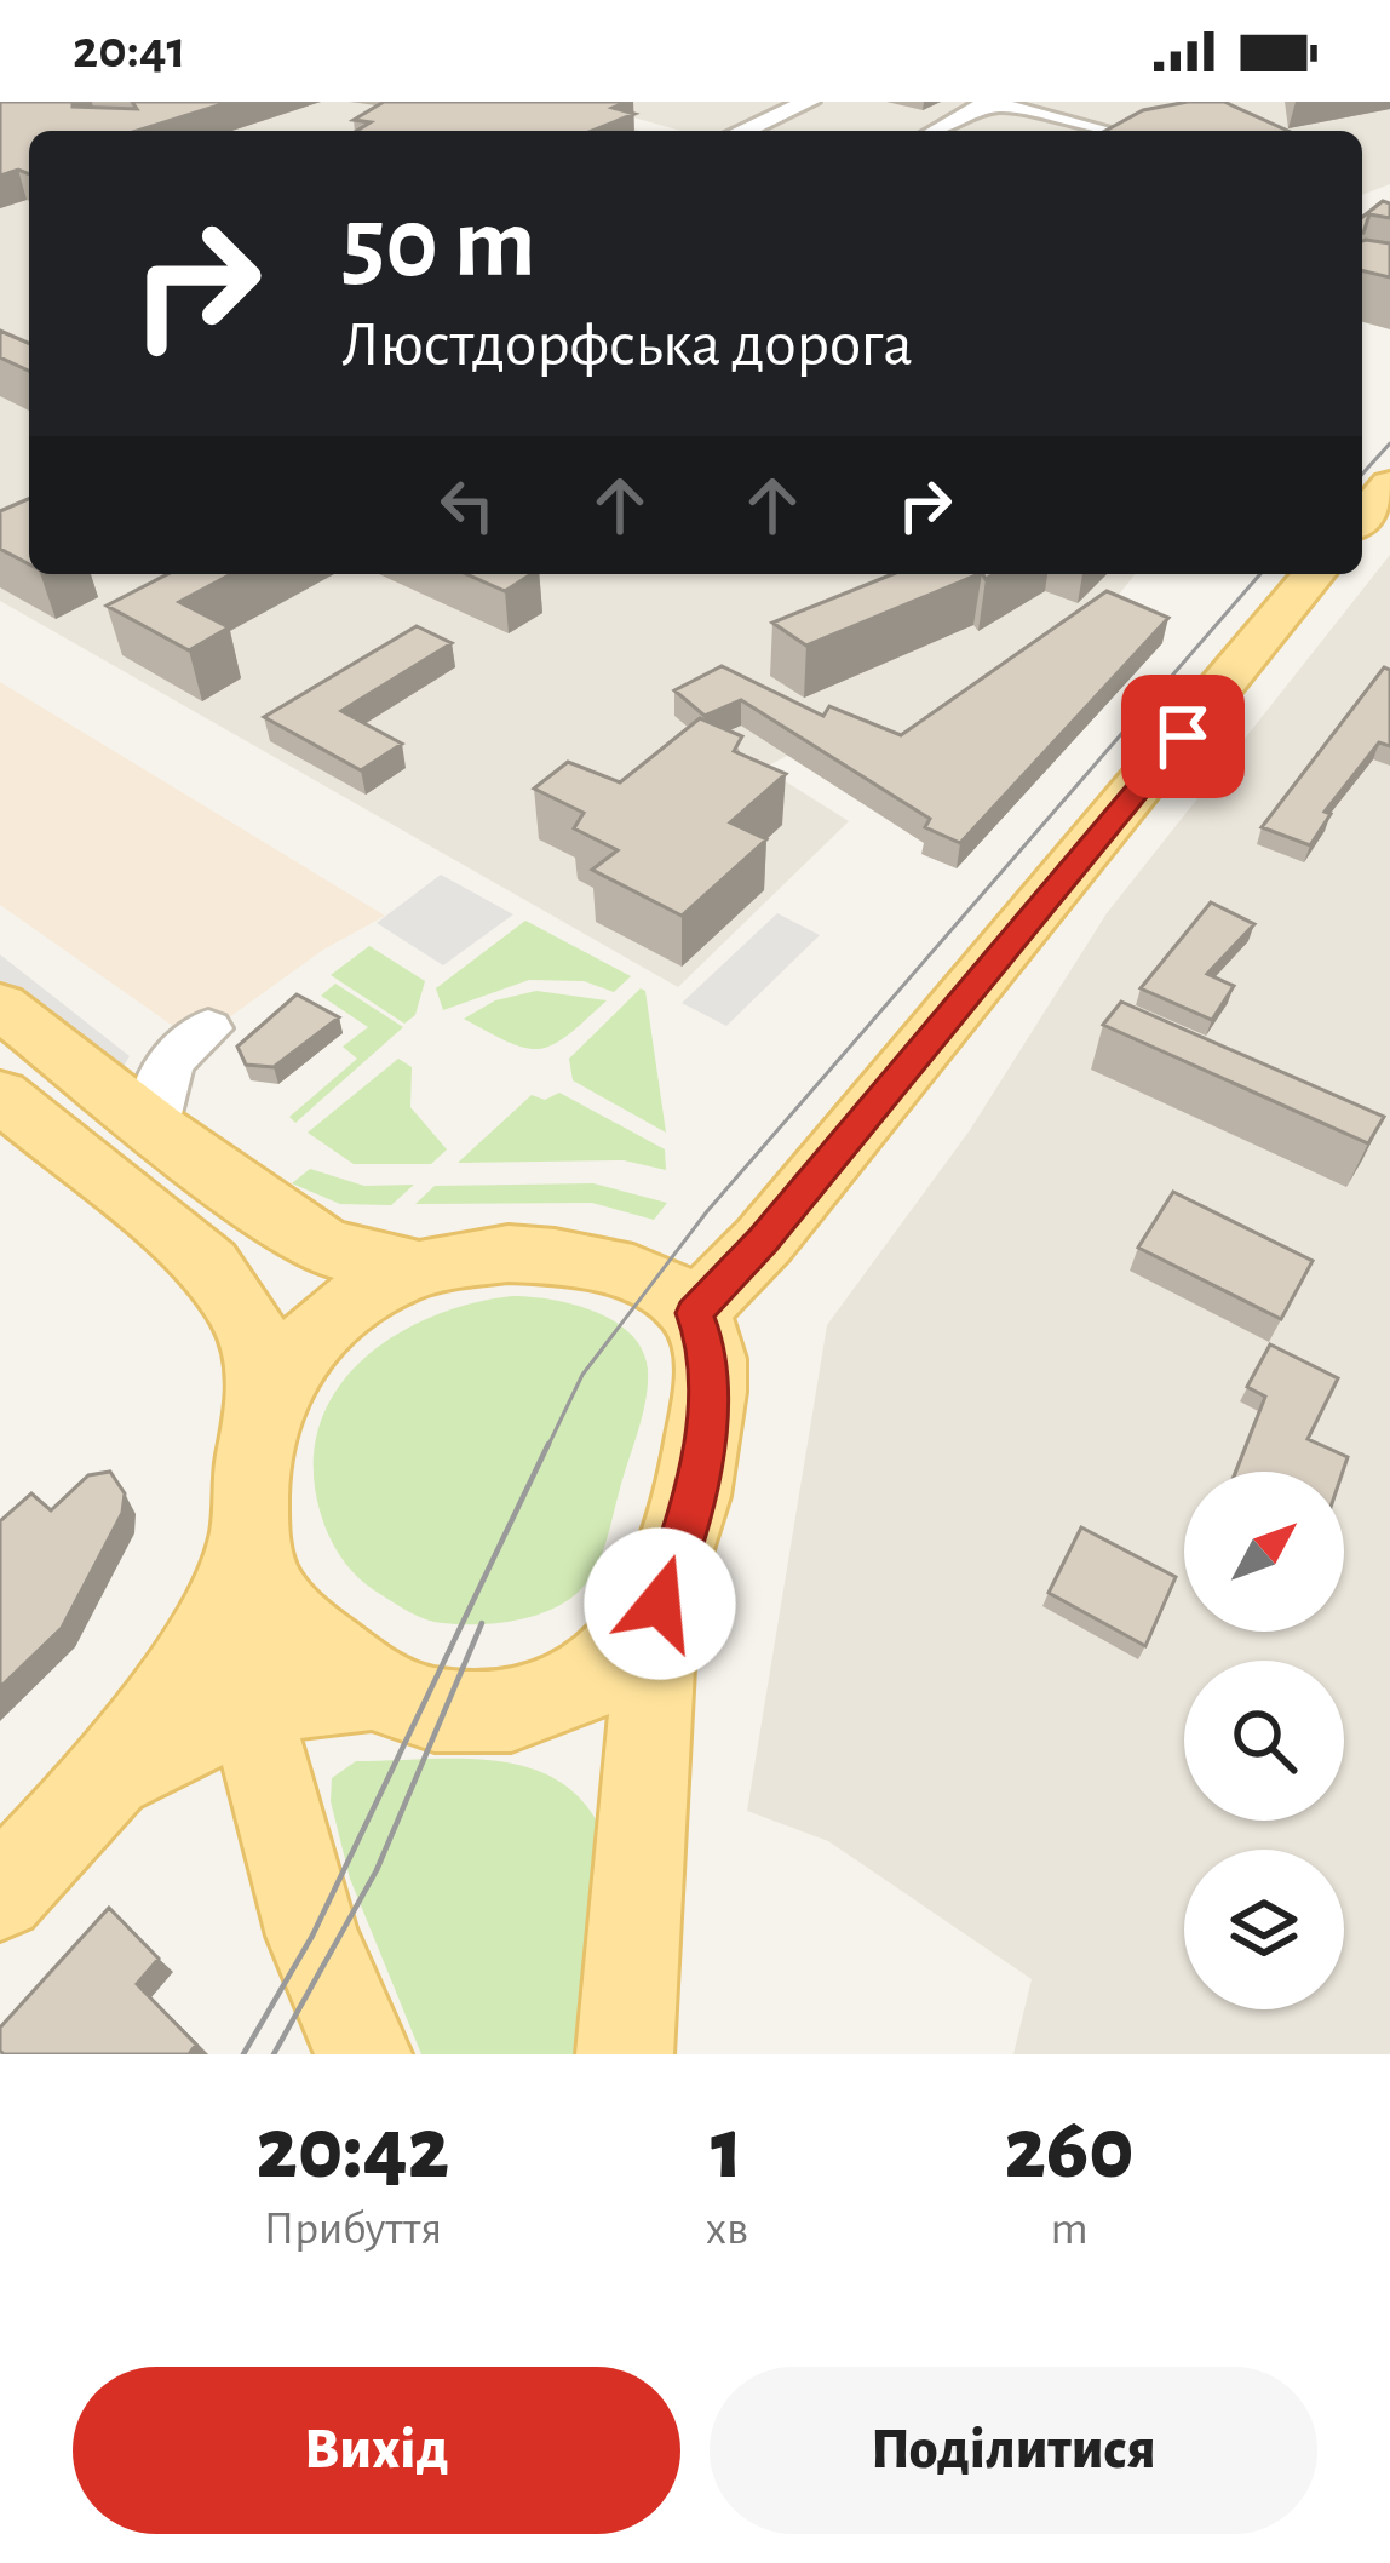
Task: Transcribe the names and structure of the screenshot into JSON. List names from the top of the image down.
{
  "north": "top right",
  "page": {
    "status": "20:41",
    "turn": ["50 m", "Люстдорфська дорога"],
    "eta": [
      "20:42",
      "Прибуття",
      "1",
      "хв",
      "260",
      "m"
    ],
    "buttons": ["Вихід", "Поділитися"]
  }
}
